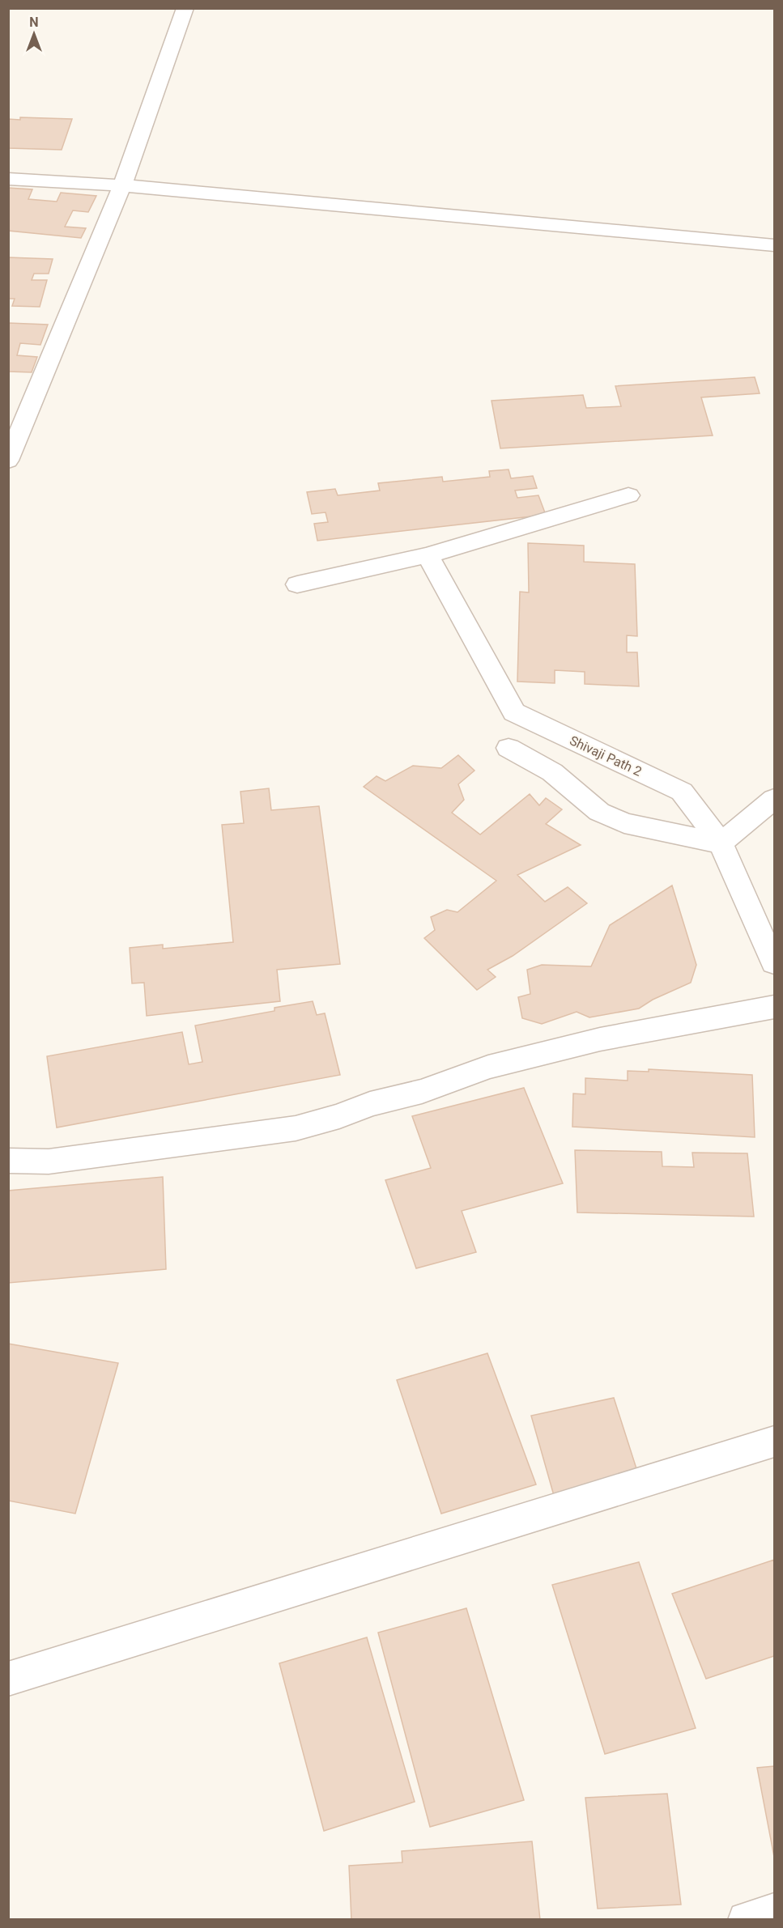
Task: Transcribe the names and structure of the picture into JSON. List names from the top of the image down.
{
  "streets": {
    "street": ["Shivaji Path 2"]
  },
  "north": "top"
}
